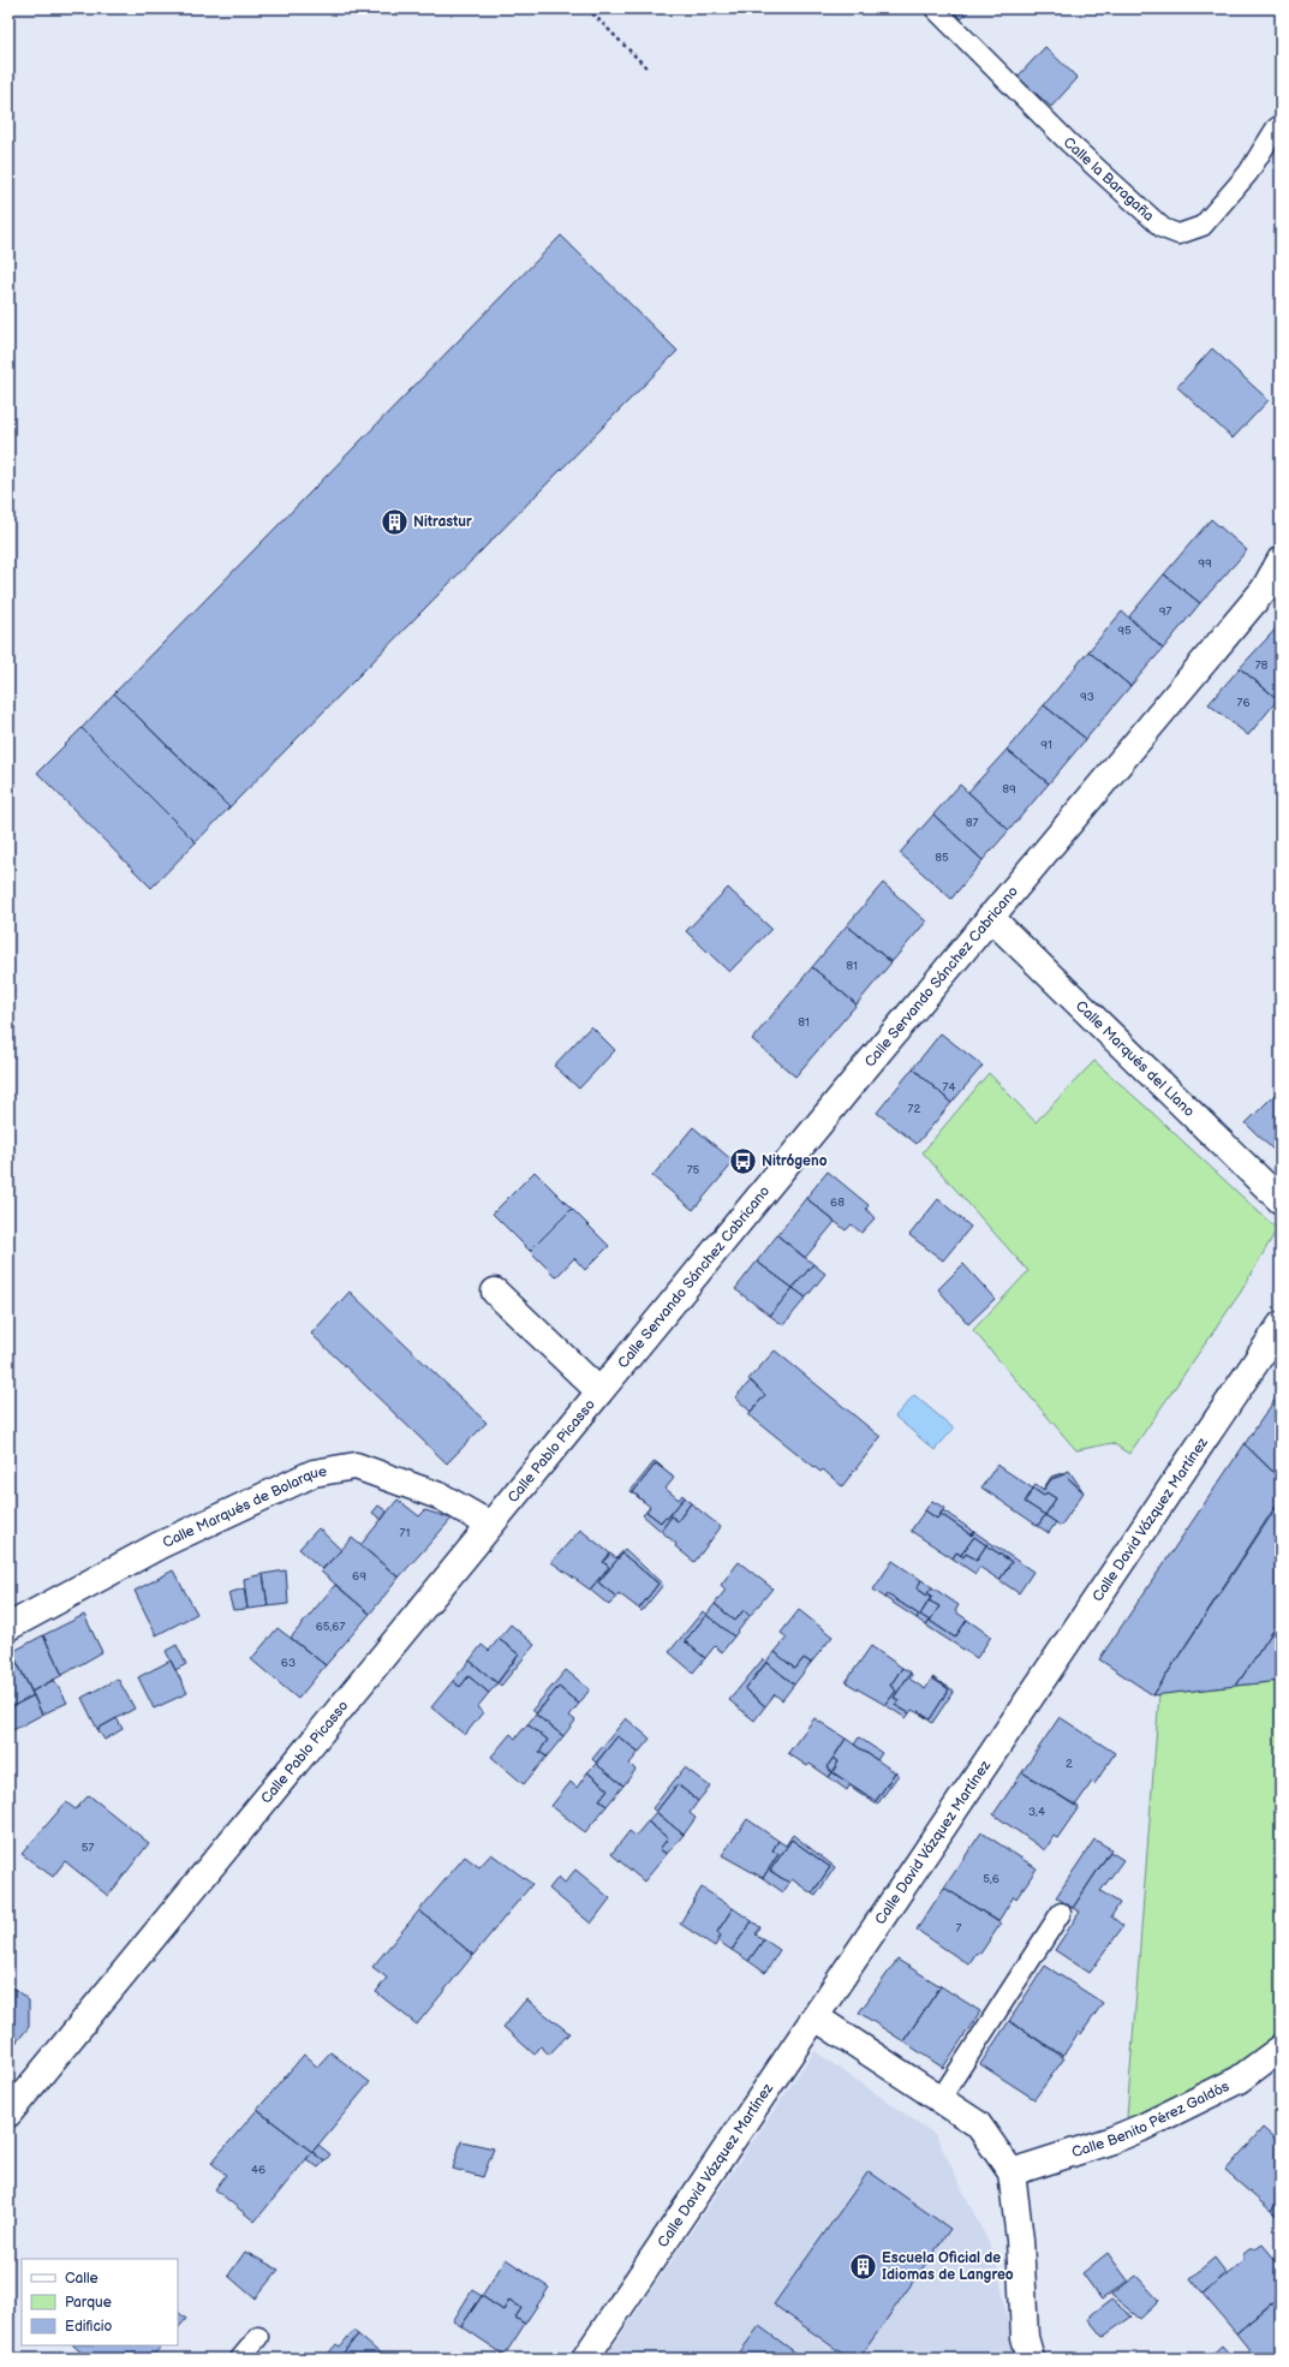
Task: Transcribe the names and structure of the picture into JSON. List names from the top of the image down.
{
  "streets": {
    "street": [
      "Calle Servando Sánchez Cabricano",
      "Calle Marqués del Llano",
      "Calle Pablo Picasso",
      "Calle Marqués de Bolarque",
      "Calle David Vázquez Martínez",
      "Calle Benito Pérez Galdós"
    ],
    "lane": ["Calle la Baragaña"]
  },
  "crossings": [
    ["Calle Servando Sánchez Cabricano", "Calle Marqués del Llano"],
    ["Calle Servando Sánchez Cabricano", "Calle Pablo Picasso"],
    ["Calle Pablo Picasso", "Calle Marqués de Bolarque"]
  ],
  "places": {
    "building": ["Nitrastur", "Escuela Oficial de Idiomas de Langreo"],
    "bus stop": ["Nitrógeno"]
  },
  "house_numbers": [
    "99",
    "97",
    "95",
    "78",
    "93",
    "76",
    "91",
    "89",
    "87",
    "85",
    "81",
    "81",
    "74",
    "72",
    "75",
    "68",
    "71",
    "69",
    "65,67",
    "63",
    "2",
    "3,4",
    "57",
    "5,6",
    "7",
    "46"
  ],
  "legend": ["Calle", "Parque", "Edificio"]
}
